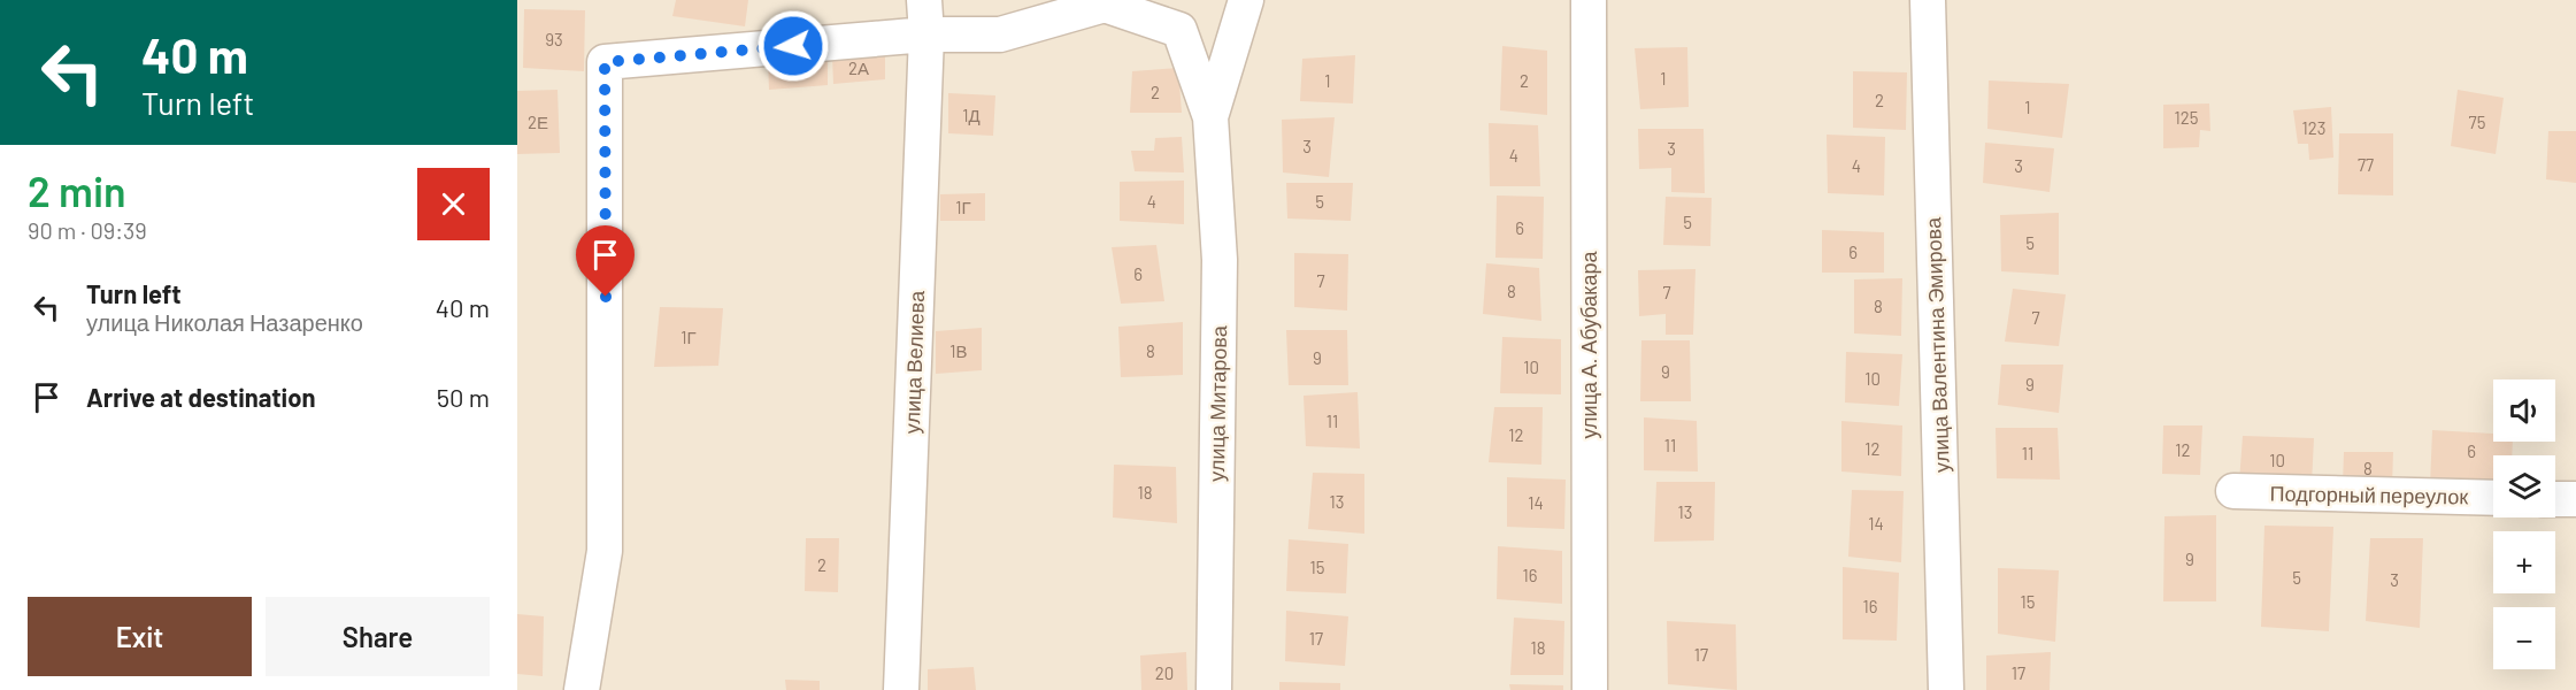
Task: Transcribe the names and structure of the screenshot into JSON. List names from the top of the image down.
{
  "streets": {
    "street": [
      "улица А. Абубакара",
      "улица Валентина Эмирова",
      "улица Велиева",
      "улица Митарова",
      "Подгорный переулок"
    ]
  },
  "crossings": [
    ["улица Велиева", "улица Митарова"]
  ],
  "house_numbers": [
    "93",
    "2А",
    "1",
    "1",
    "2",
    "2",
    "2",
    "1",
    "1Д",
    "125",
    "2Е",
    "75",
    "123",
    "3",
    "3",
    "4",
    "77",
    "4",
    "3",
    "4",
    "5",
    "1Г",
    "5",
    "6",
    "5",
    "6",
    "6",
    "7",
    "8",
    "7",
    "8",
    "7",
    "1Г",
    "1В",
    "8",
    "9",
    "10",
    "9",
    "10",
    "9",
    "11",
    "12",
    "11",
    "12",
    "12",
    "6",
    "11",
    "10",
    "8",
    "18",
    "13",
    "14",
    "13",
    "14",
    "9",
    "2",
    "15",
    "16",
    "5",
    "3",
    "15",
    "16",
    "17",
    "18",
    "17",
    "20",
    "17"
  ],
  "page": {
    "turn": ["40 m", "Turn left"],
    "heading": ["2 min", "90 m · 09:39"],
    "list": [
      {
        "name": "Turn left",
        "note": "улица Николая Назаренко",
        "value": "40 m"
      },
      {
        "name": "Arrive at destination",
        "value": "50 m"
      }
    ],
    "map_buttons": ["+", "−"],
    "buttons": ["Exit", "Share"]
  }
}
